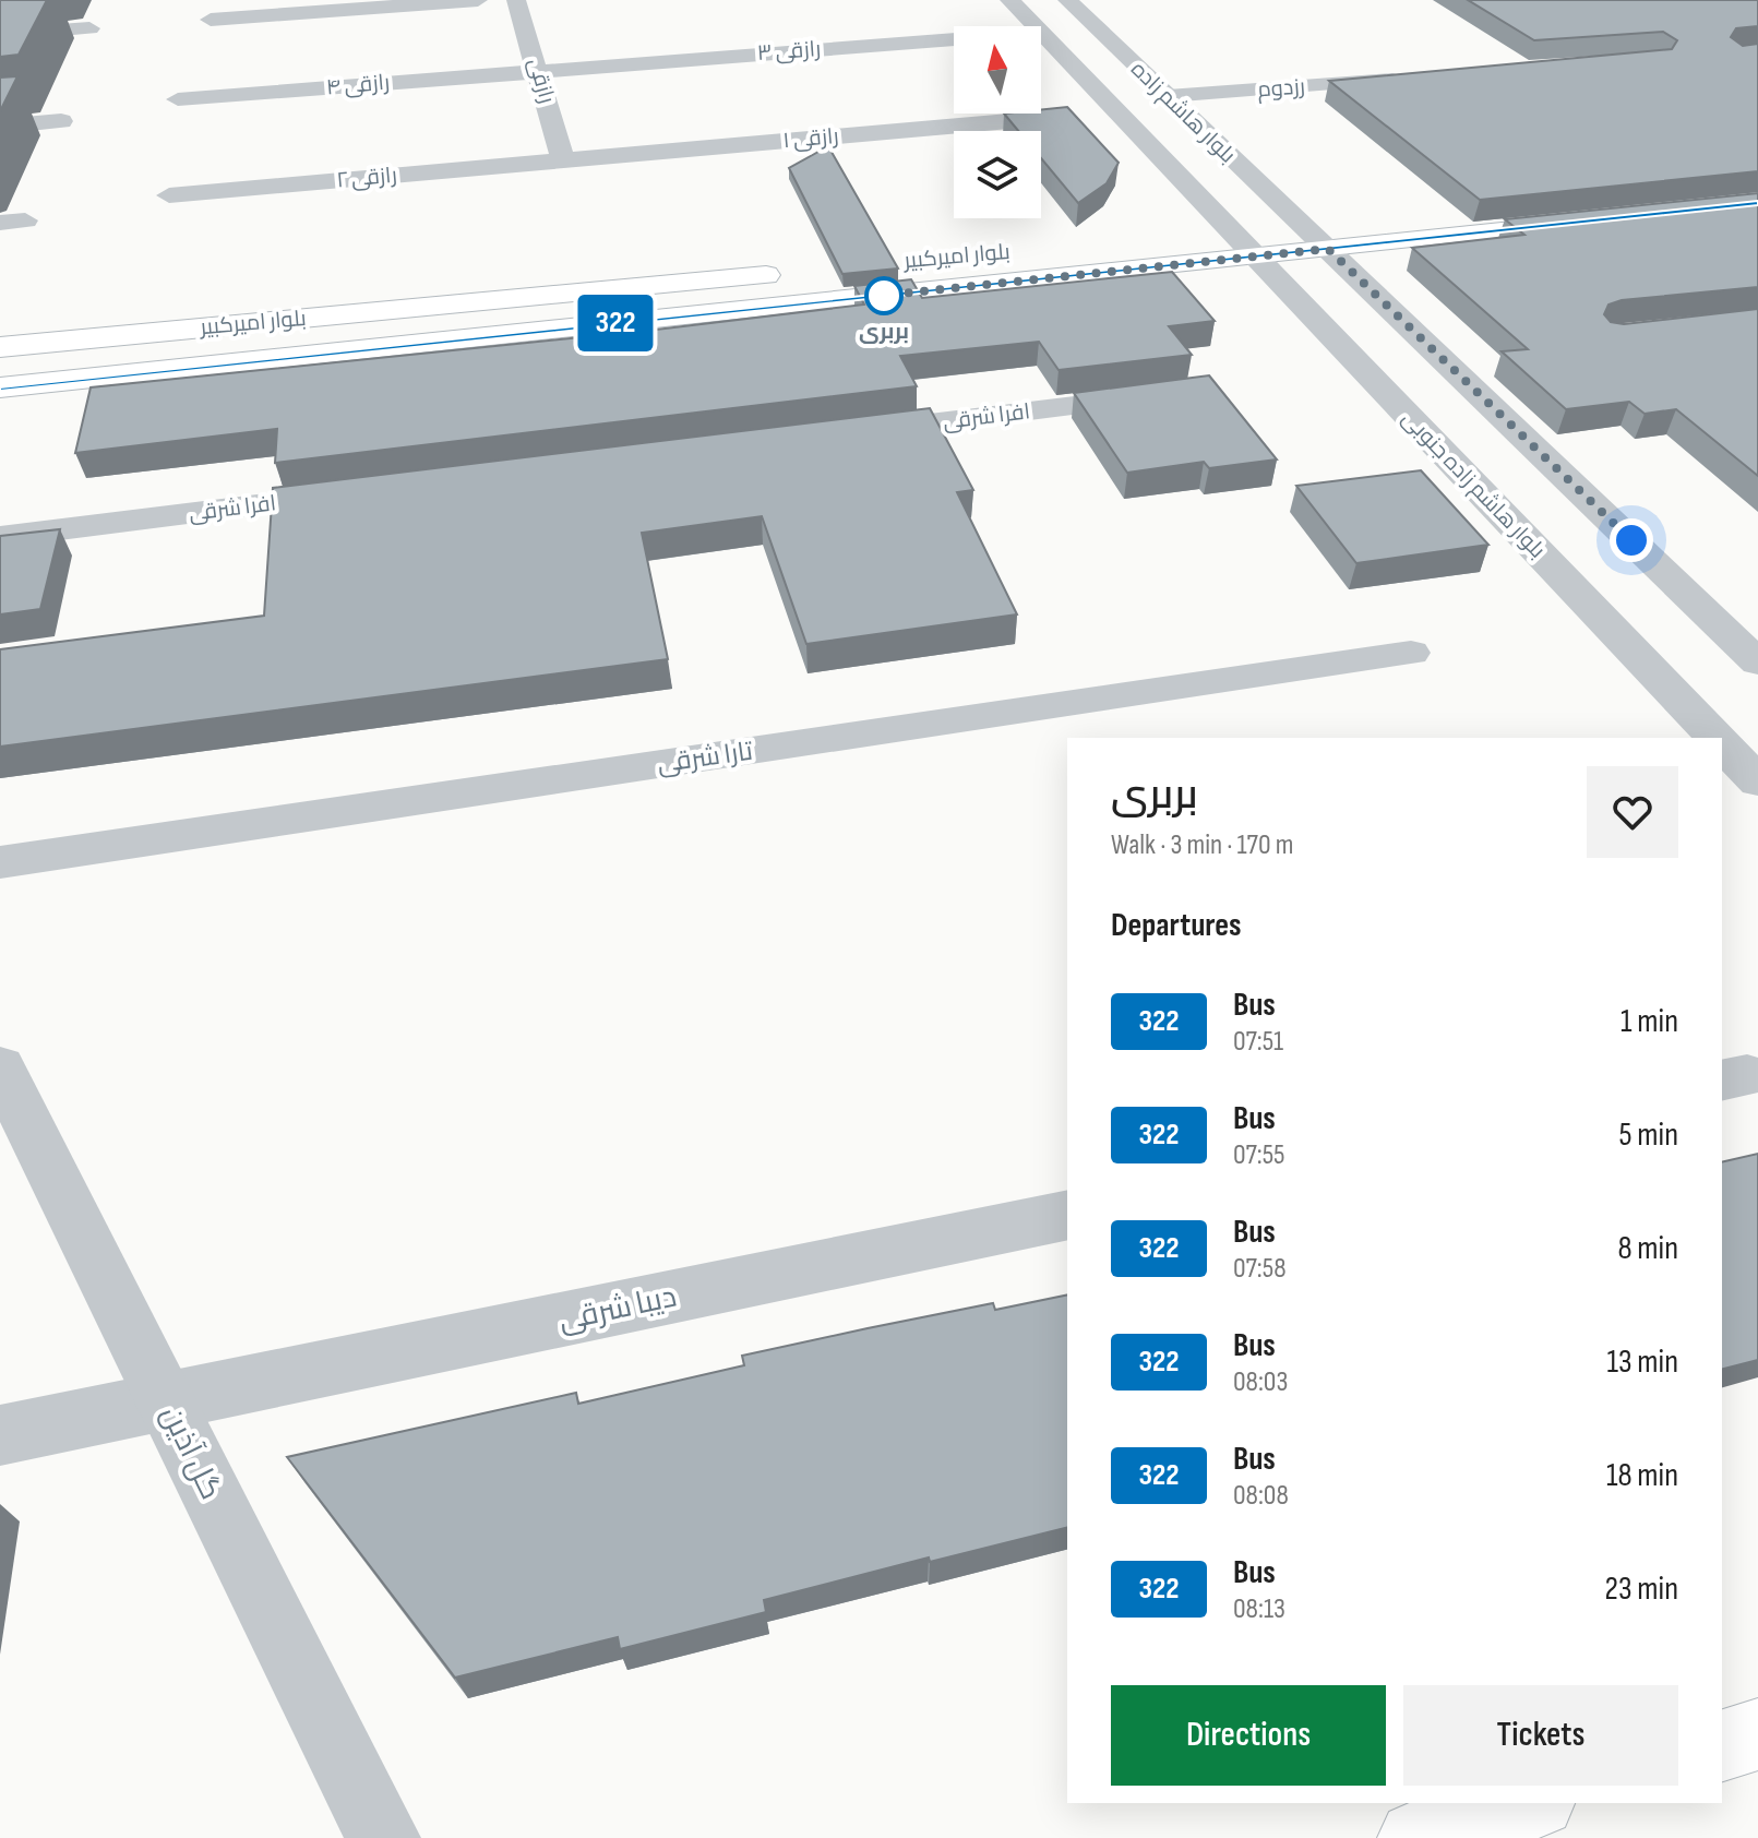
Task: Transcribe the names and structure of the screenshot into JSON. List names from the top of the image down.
{
  "streets": {
    "main road": ["بلوار امیرکبیر"],
    "street": [
      "رازقی ۳",
      "رازقی",
      "رازقی ۴",
      "رزدوم",
      "بلوار هاشم زاده",
      "رازقی ۱",
      "رازقی ۲",
      "افرا شرقی",
      "بلوار هاشم زاده جنوبی",
      "تارا شرقی",
      "دیبا شرقی",
      "گل آذین"
    ]
  },
  "crossings": [
    ["رازقی ۳", "رازقی"],
    ["رازقی ۳", "رازقی ۴"],
    ["رازقی", "رازقی ۴"],
    ["رازقی", "رازقی ۱"],
    ["رازقی", "رازقی ۲"],
    ["رزدوم", "بلوار هاشم زاده"],
    ["بلوار هاشم زاده", "بلوار امیرکبیر"],
    ["بلوار هاشم زاده", "بلوار هاشم زاده جنوبی"],
    ["رازقی ۱", "رازقی ۲"],
    ["بلوار امیرکبیر", "بلوار هاشم زاده جنوبی"],
    ["دیبا شرقی", "گل آذین"]
  ],
  "places": ["بربری"],
  "lines": ["bus line 322"],
  "north": "top",
  "page": {
    "on_map": "322",
    "heading": [
      ["بربری", "Walk · 3 min · 170 m"],
      "Departures"
    ],
    "list": [
      {
        "mark": "322",
        "name": "Bus",
        "note": "07:51",
        "value": "1 min"
      },
      {
        "mark": "322",
        "name": "Bus",
        "note": "07:55",
        "value": "5 min"
      },
      {
        "mark": "322",
        "name": "Bus",
        "note": "07:58",
        "value": "8 min"
      },
      {
        "mark": "322",
        "name": "Bus",
        "note": "08:03",
        "value": "13 min"
      },
      {
        "mark": "322",
        "name": "Bus",
        "note": "08:08",
        "value": "18 min"
      },
      {
        "mark": "322",
        "name": "Bus",
        "note": "08:13",
        "value": "23 min"
      }
    ],
    "buttons": ["Directions", "Tickets"]
  }
}
